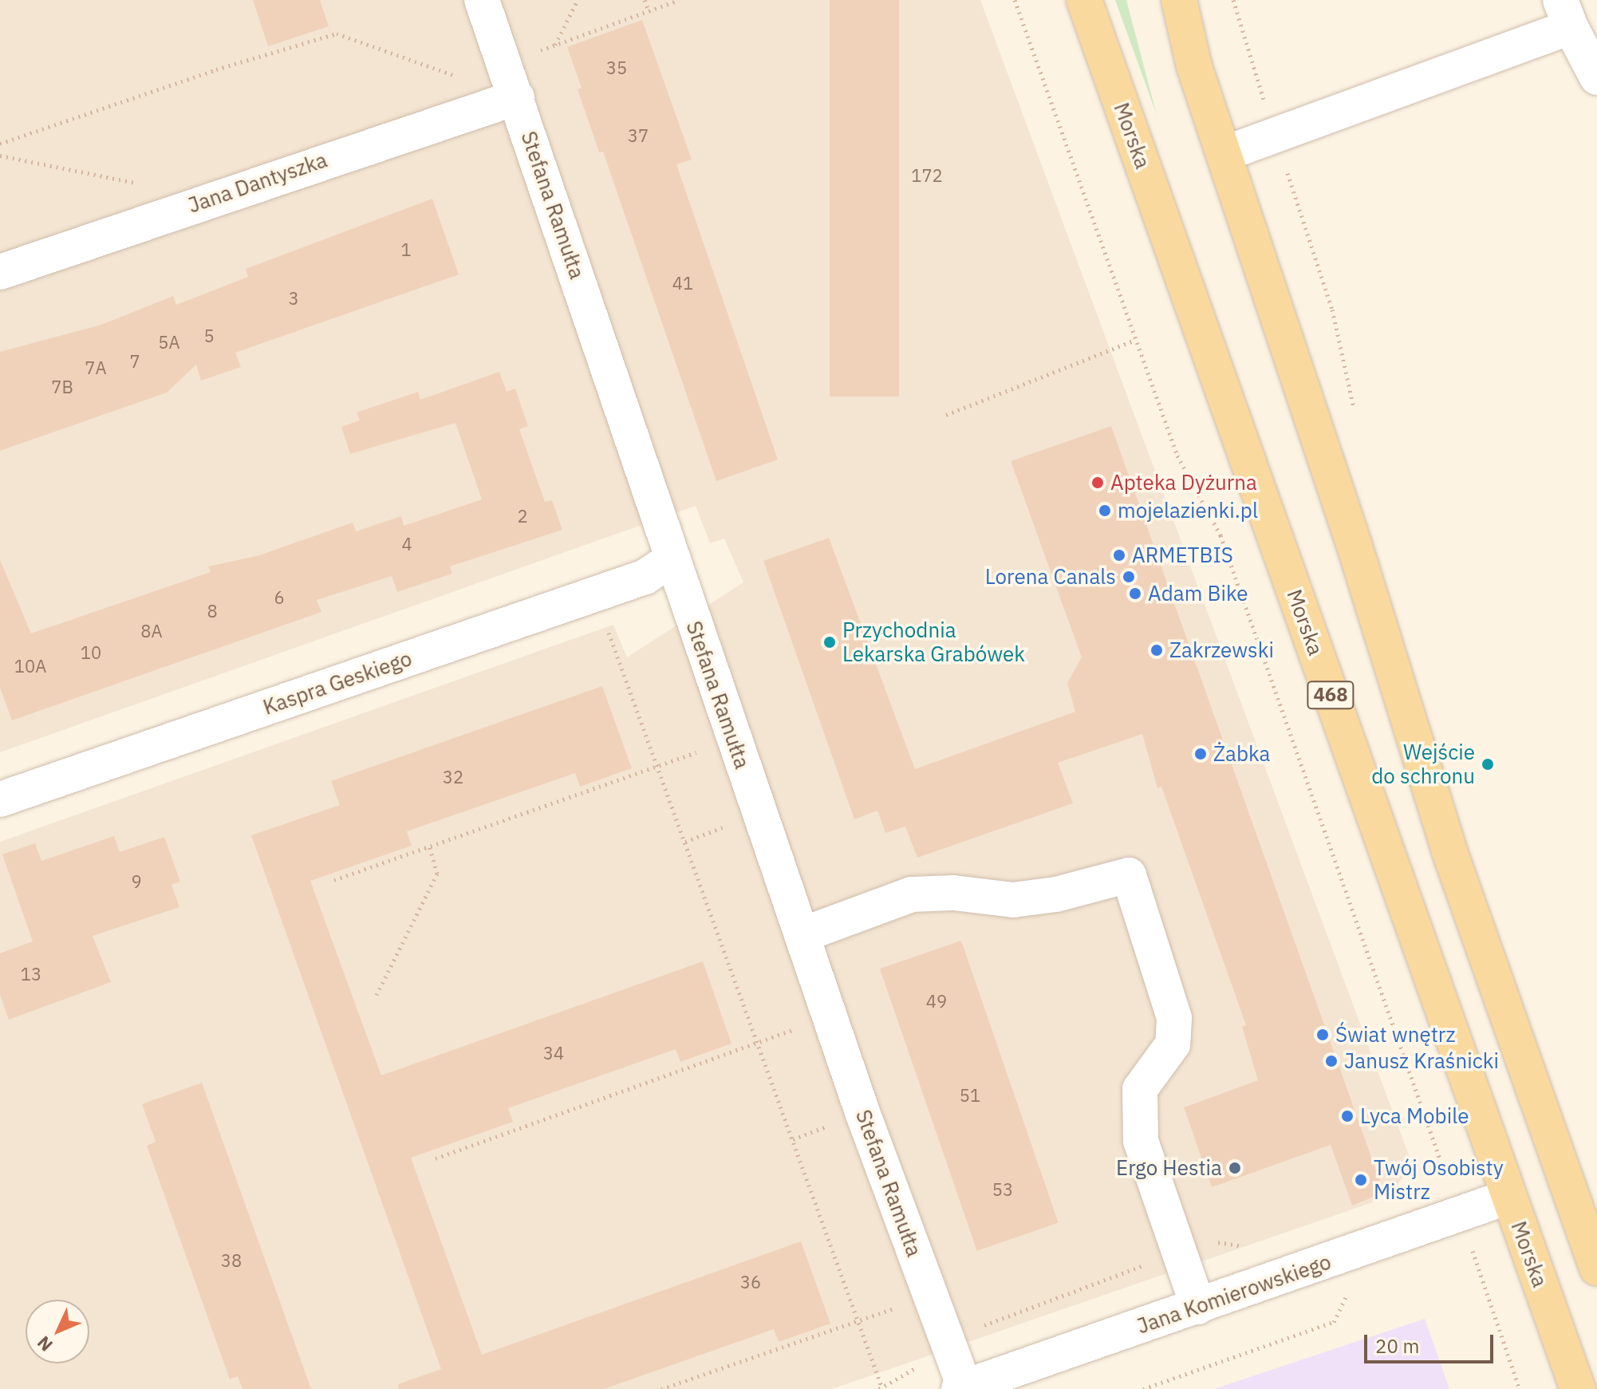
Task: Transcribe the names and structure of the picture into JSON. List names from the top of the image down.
{
  "streets": {
    "main road": ["Morska", "468"],
    "street": [
      "Jana Dantyszka",
      "Stefana Ramułta",
      "Kaspra Geskiego",
      "Jana Komierowskiego"
    ]
  },
  "crossings": [
    ["Morska", "Jana Komierowskiego"],
    ["Jana Dantyszka", "Stefana Ramułta"],
    ["Stefana Ramułta", "Kaspra Geskiego"],
    ["Stefana Ramułta", "Jana Komierowskiego"]
  ],
  "places": [
    "Apteka Dyżurna",
    "mojelazienki.pl",
    "ARMETBIS",
    "Lorena Canals",
    "Adam Bike",
    "Przychodnia Lekarska Grabówek",
    "Zakrzewski",
    "Żabka",
    "Wejście do schronu",
    "Świat wnętrz",
    "Janusz Kraśnicki",
    "Lyca Mobile",
    "Ergo Hestia",
    "Twój Osobisty Mistrz"
  ],
  "house_numbers": [
    "35",
    "37",
    "172",
    "1",
    "41",
    "3",
    "5",
    "5A",
    "7",
    "7A",
    "7B",
    "2",
    "4",
    "6",
    "8",
    "8A",
    "10",
    "10A",
    "32",
    "9",
    "13",
    "49",
    "34",
    "51",
    "53",
    "38",
    "36"
  ],
  "scale_bar": "20 m",
  "north": "bottom left"
}
